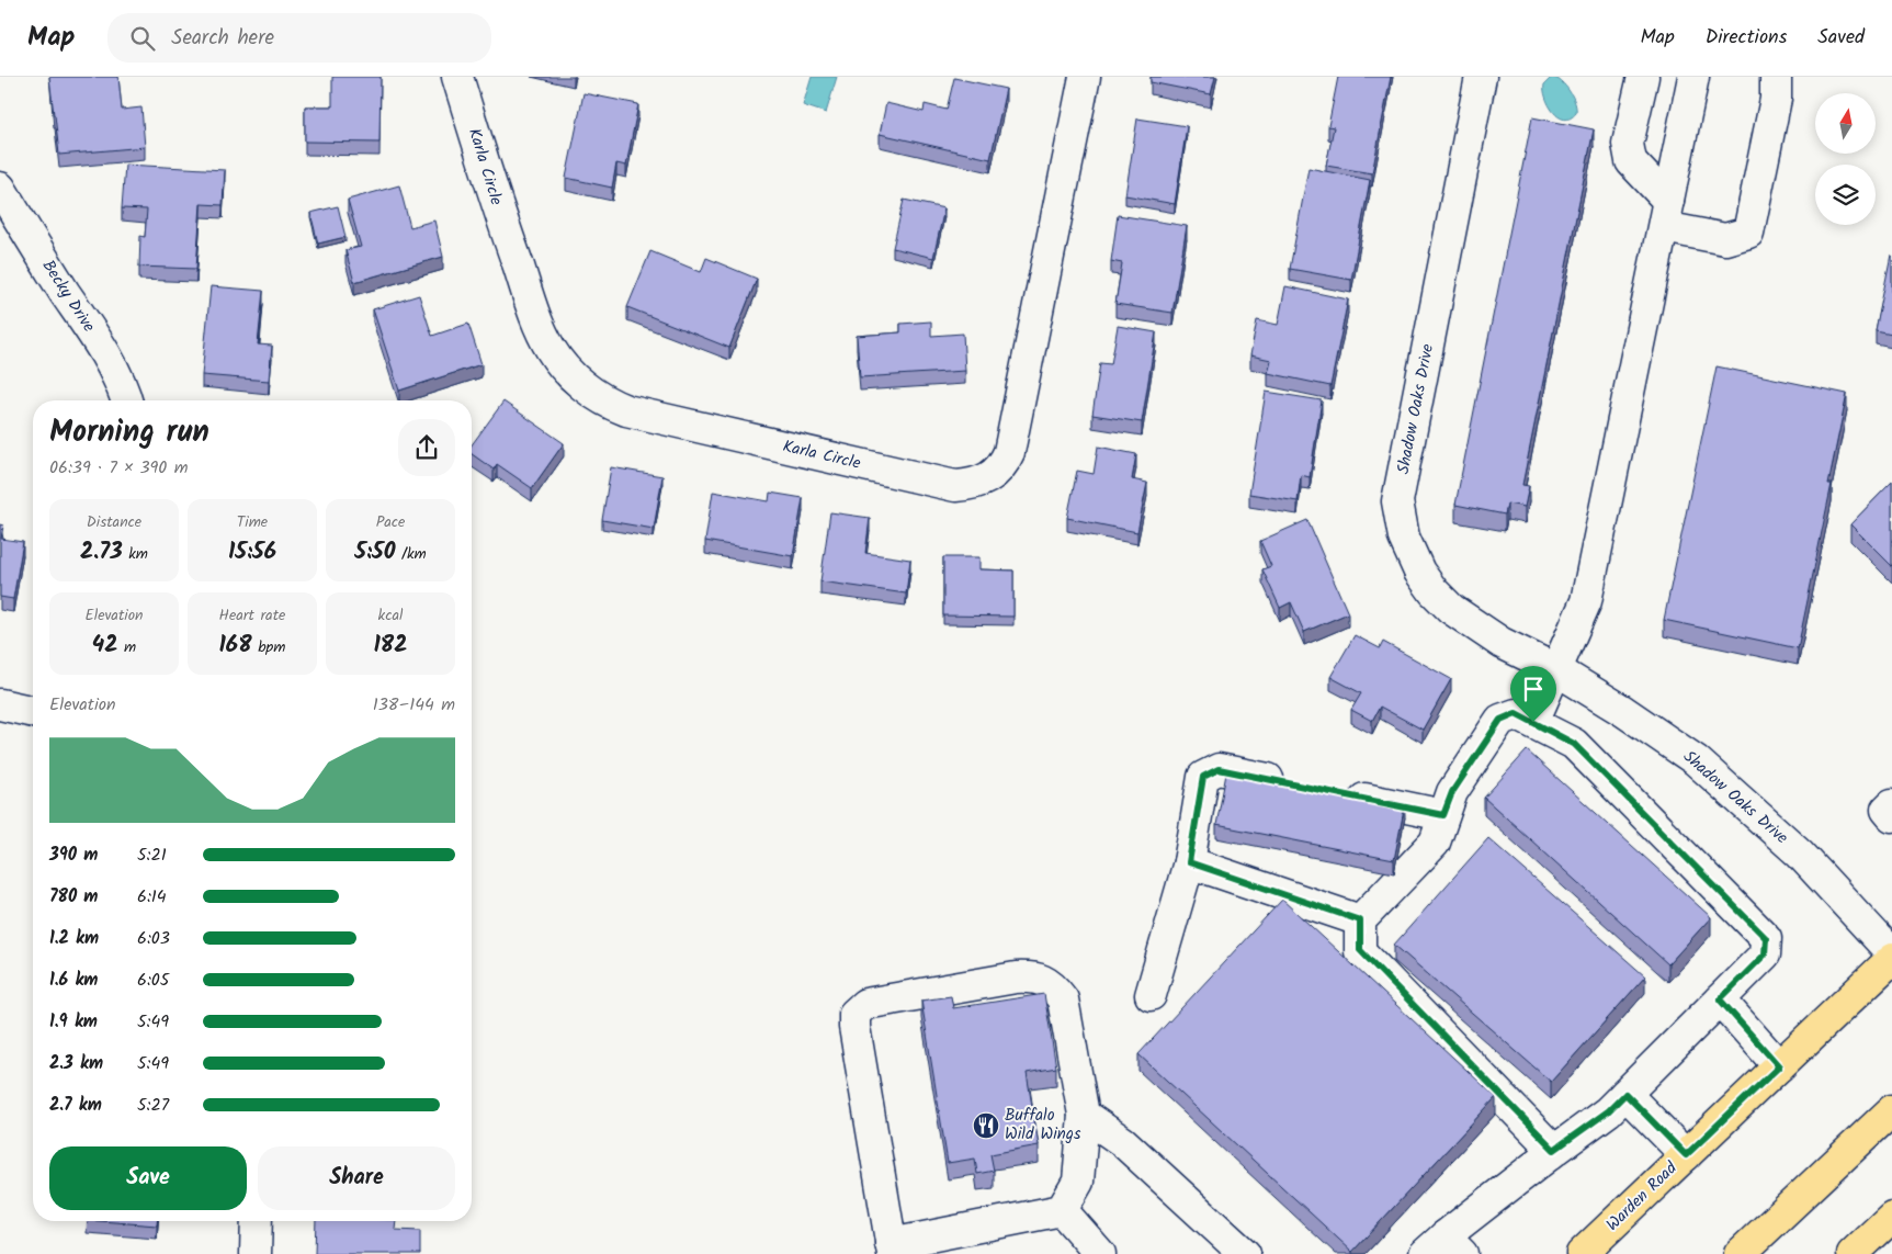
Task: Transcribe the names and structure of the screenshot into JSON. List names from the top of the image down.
{
  "streets": {
    "main road": ["Warden Road"],
    "street": ["Karla Circle", "Becky Drive", "Shadow Oaks Drive"]
  },
  "places": {
    "restaurant": ["Buffalo Wild Wings"]
  },
  "north": "top",
  "page": {
    "header": "Map",
    "search": "Search here",
    "nav": ["Map", "Directions", "Saved"],
    "heading": ["Morning run", "06:39 · 7 × 390 m"],
    "stats": [
      ["Distance", "2.73 km"],
      ["Time", "15:56"],
      ["Pace", "5:50 /km"],
      ["Elevation", "42 m"],
      ["Heart rate", "168 bpm"],
      ["kcal", "182"]
    ],
    "chart": ["Elevation", "138–144 m"],
    "list": [
      {
        "name": "390 m",
        "note": "5:21"
      },
      {
        "name": "780 m",
        "note": "6:14"
      },
      {
        "name": "1.2 km",
        "note": "6:03"
      },
      {
        "name": "1.6 km",
        "note": "6:05"
      },
      {
        "name": "1.9 km",
        "note": "5:49"
      },
      {
        "name": "2.3 km",
        "note": "5:49"
      },
      {
        "name": "2.7 km",
        "note": "5:27"
      }
    ],
    "buttons": ["Save", "Share"]
  }
}
